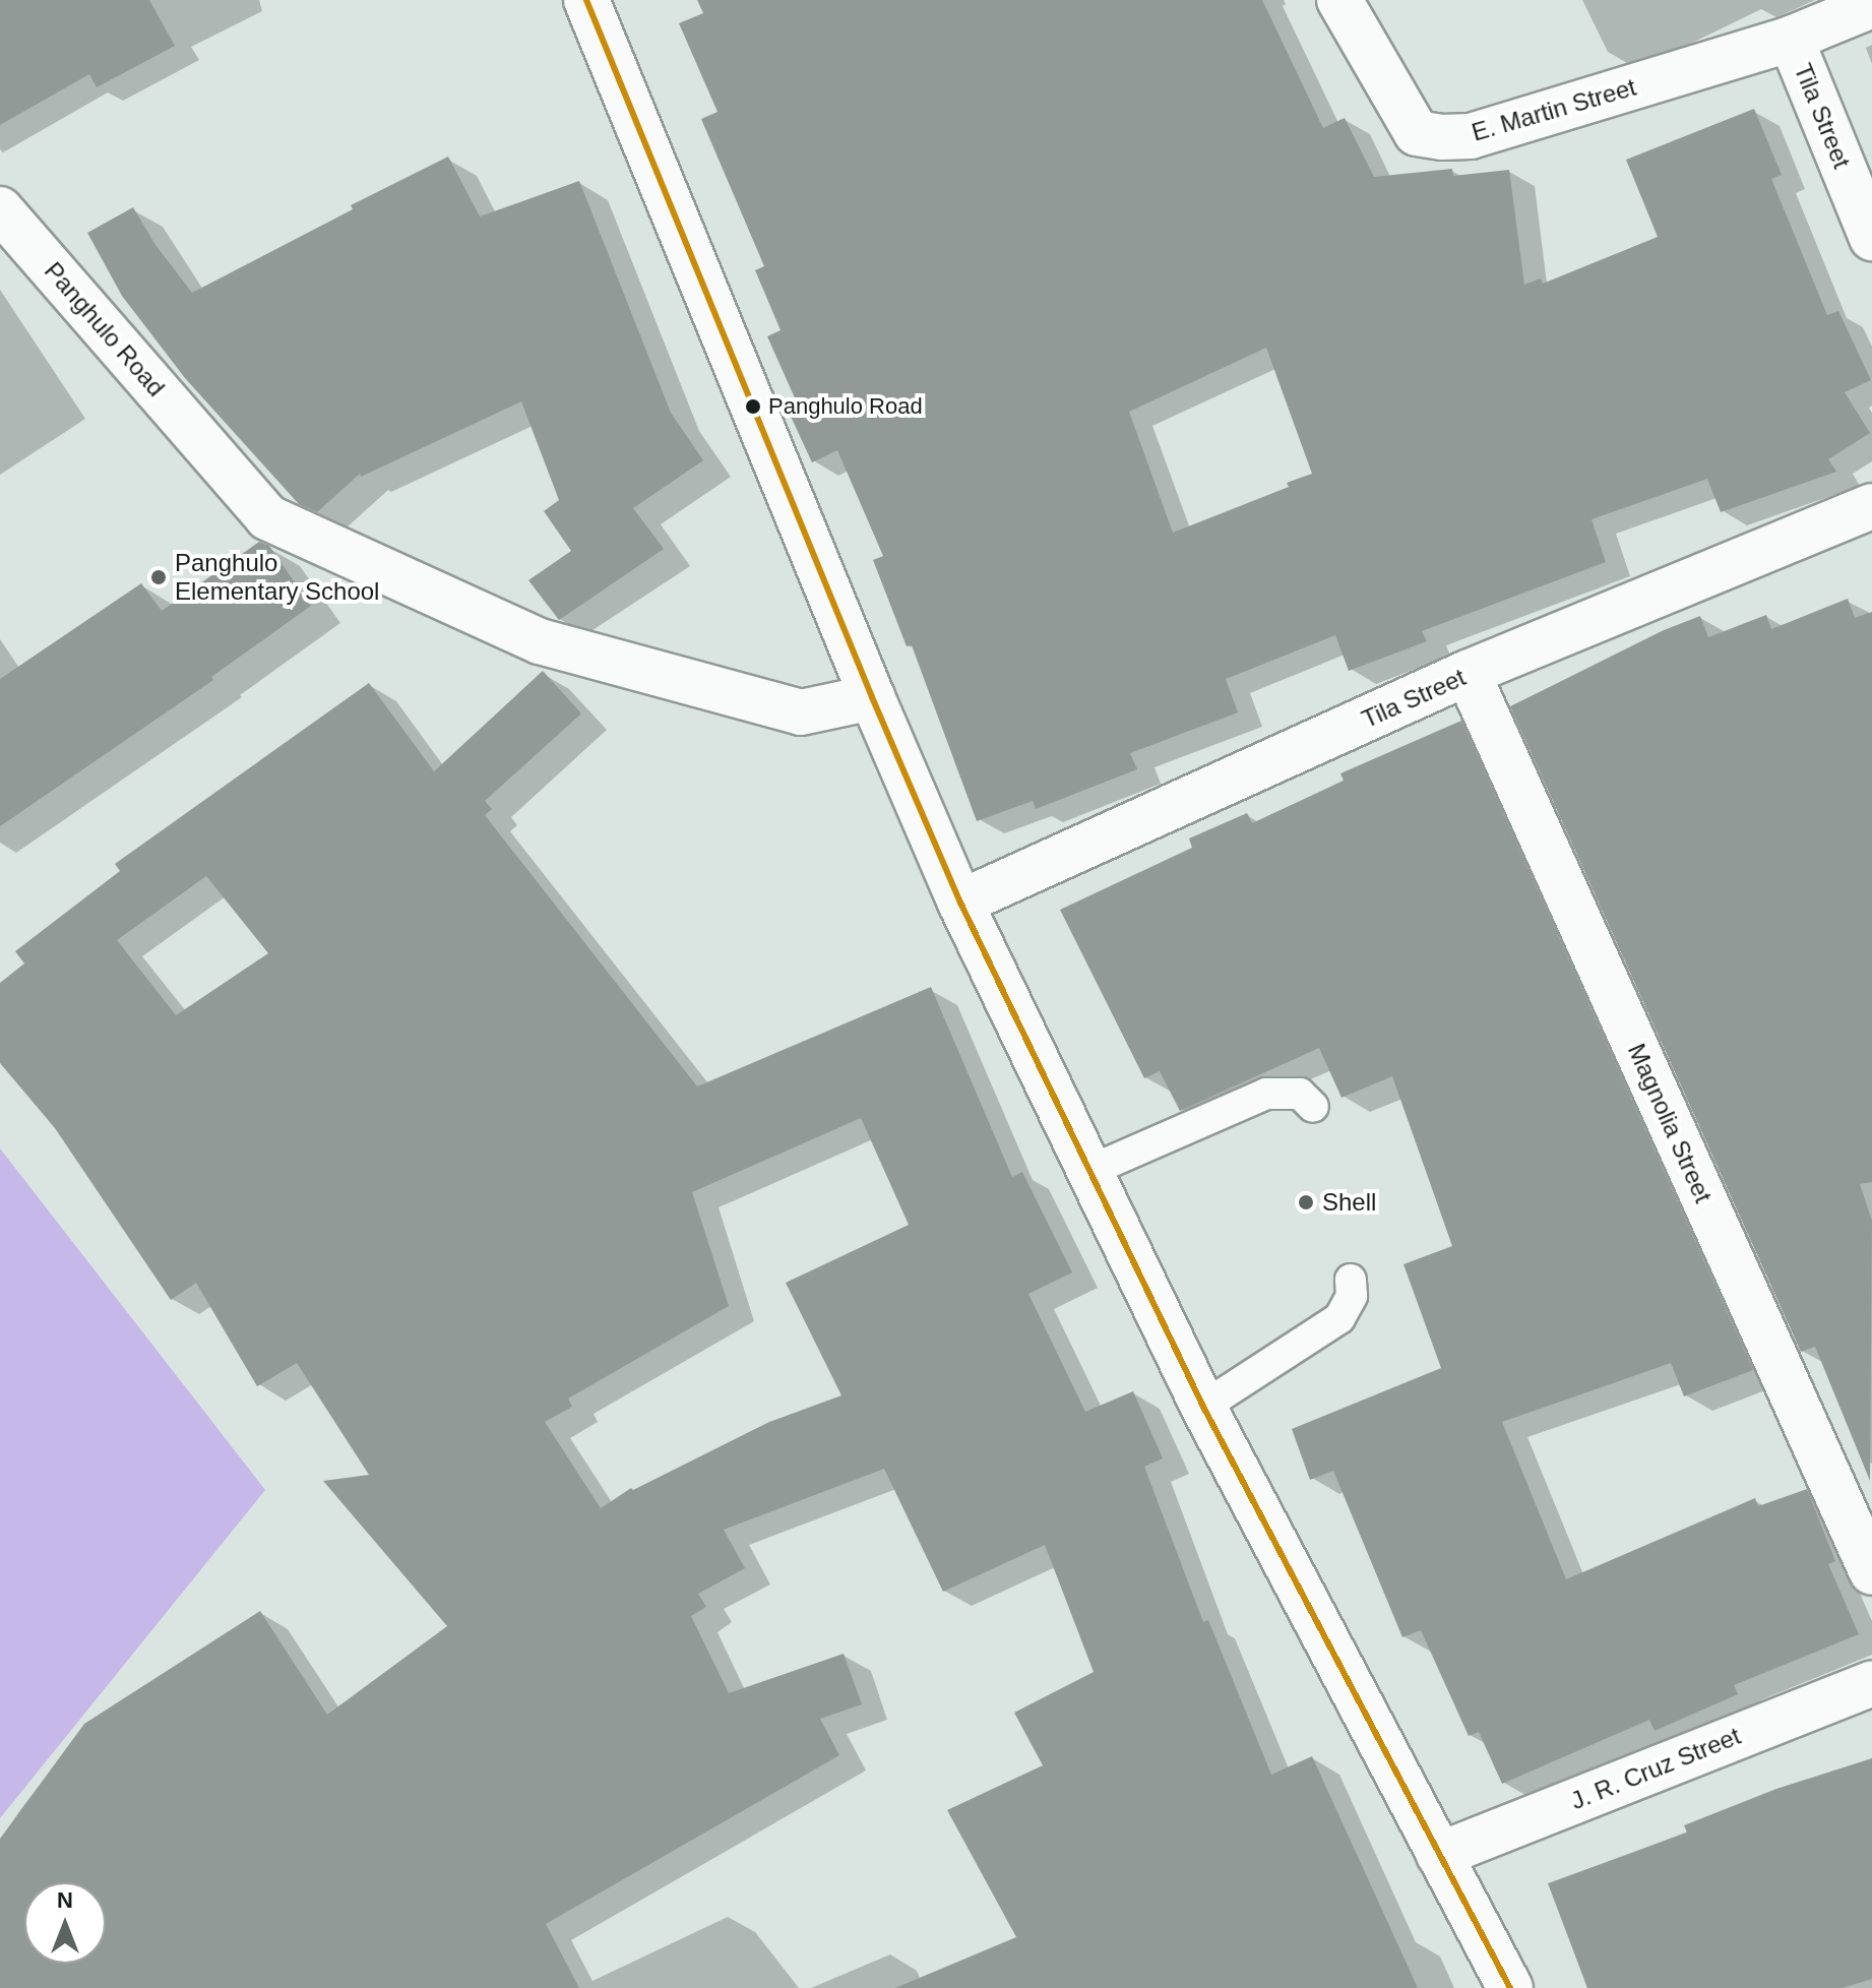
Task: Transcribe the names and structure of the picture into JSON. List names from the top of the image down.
{
  "streets": {
    "street": [
      "E. Martin Street",
      "Tila Street",
      "Panghulo Road",
      "Magnolia Street",
      "J. R. Cruz Street"
    ]
  },
  "crossings": [
    ["E. Martin Street", "Tila Street"],
    ["Tila Street", "Magnolia Street"]
  ],
  "places": ["Panghulo Road", "Panghulo Elementary School", "Shell"],
  "north": "top"
}
